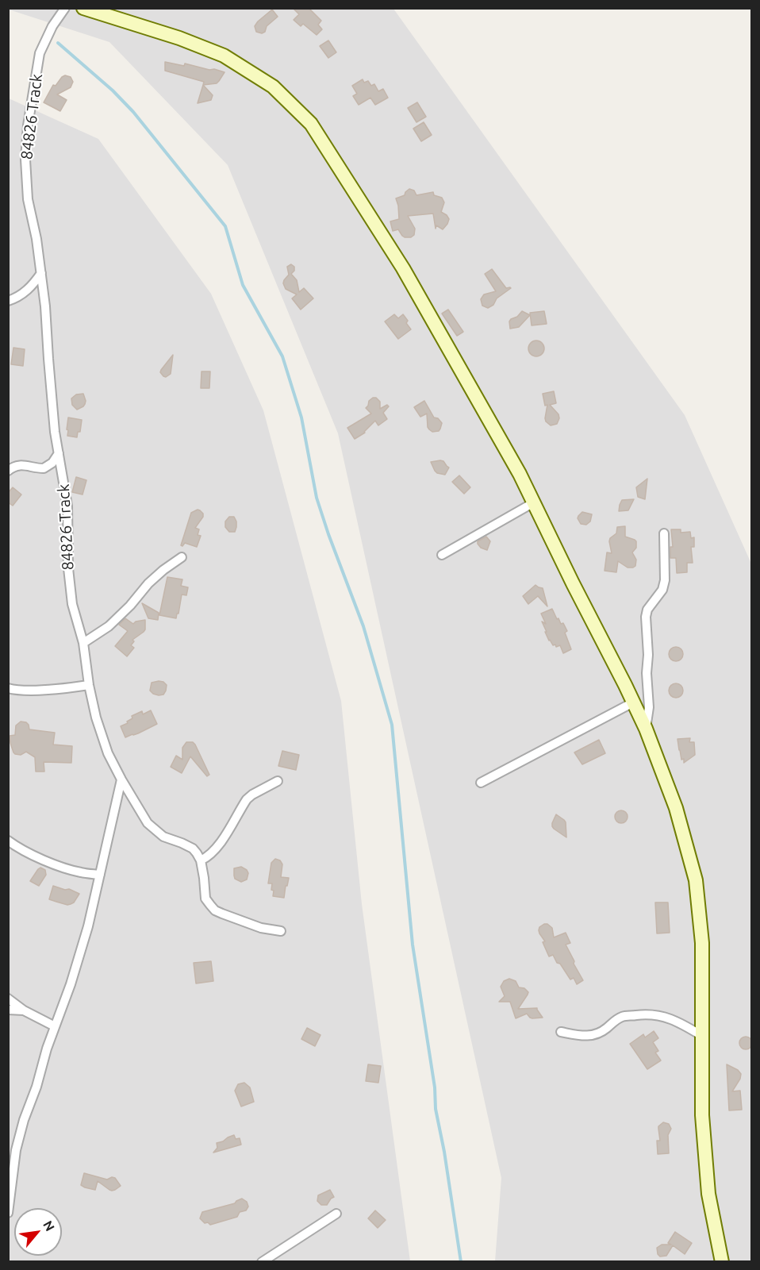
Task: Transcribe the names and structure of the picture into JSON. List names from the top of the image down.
{
  "streets": {
    "street": ["84826 Track"]
  },
  "north": "top right"
}
